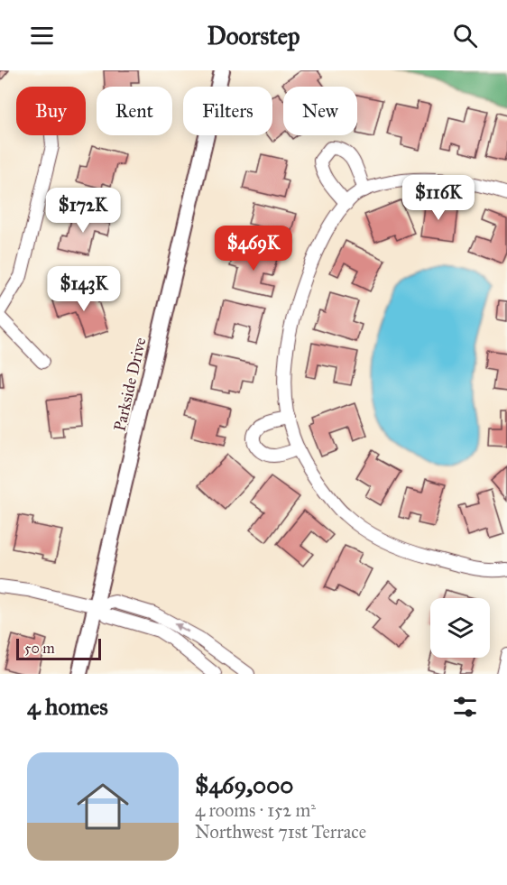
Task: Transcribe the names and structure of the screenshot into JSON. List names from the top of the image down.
{
  "streets": {
    "street": ["Parkside Drive"]
  },
  "scale_bar": "50 m",
  "page": {
    "header": "Doorstep",
    "chip": [
      "Buy",
      "Rent",
      "Filters",
      "New"
    ],
    "price": [
      "$116K",
      "$172K",
      "$469K",
      "$143K"
    ],
    "scale": "50 m",
    "heading": "4 homes",
    "list": [
      {
        "name": "$469,000",
        "note": "4 rooms · 152 m² · Northwest 71st Terrace"
      }
    ]
  }
}
